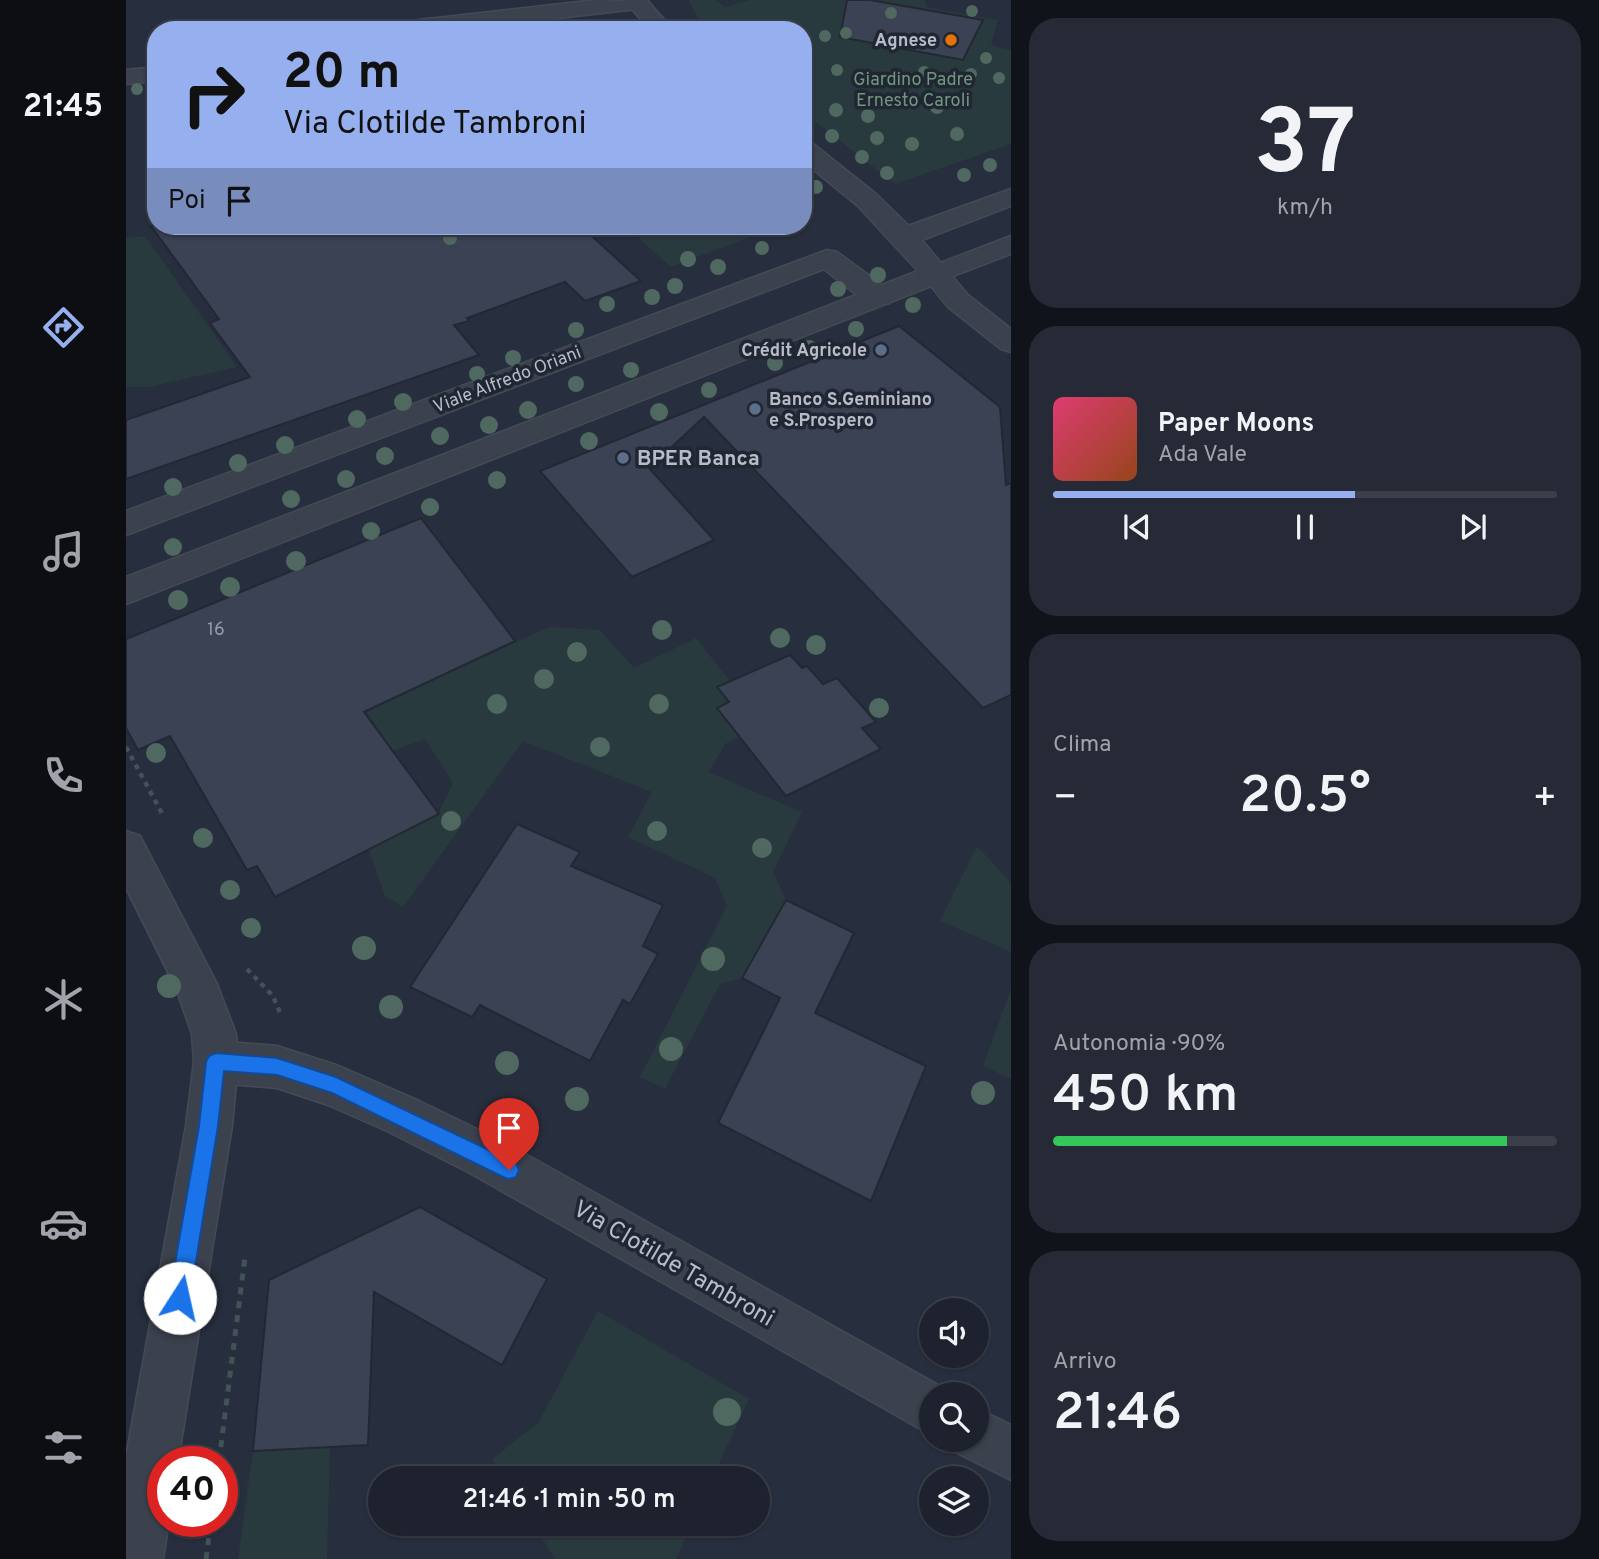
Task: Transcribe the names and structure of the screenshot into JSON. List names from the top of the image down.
{
  "streets": {
    "street": ["Viale Alfredo Oriani", "Via Clotilde Tambroni"]
  },
  "parks": ["Giardino Padre Ernesto Caroli"],
  "places": [
    "Agnese",
    "Crédit Agricole",
    "Banco S.Geminiano e S.Prospero",
    "BPER Banca"
  ],
  "house_numbers": ["16"],
  "page": {
    "tabs": "21:45",
    "tile": [
      ["37", "km/h"],
      "Clima",
      ["Autonomia · 90%", "450 km"],
      ["Arrivo", "21:46"]
    ],
    "turn": ["20 m", "Via Clotilde Tambroni"],
    "then": "Poi",
    "song": ["Paper Moons", "Ada Vale"],
    "heat": ["−", "20.5°", "+"],
    "limit": "40",
    "trip": "21:46 · 1 min · 50 m"
  }
}
